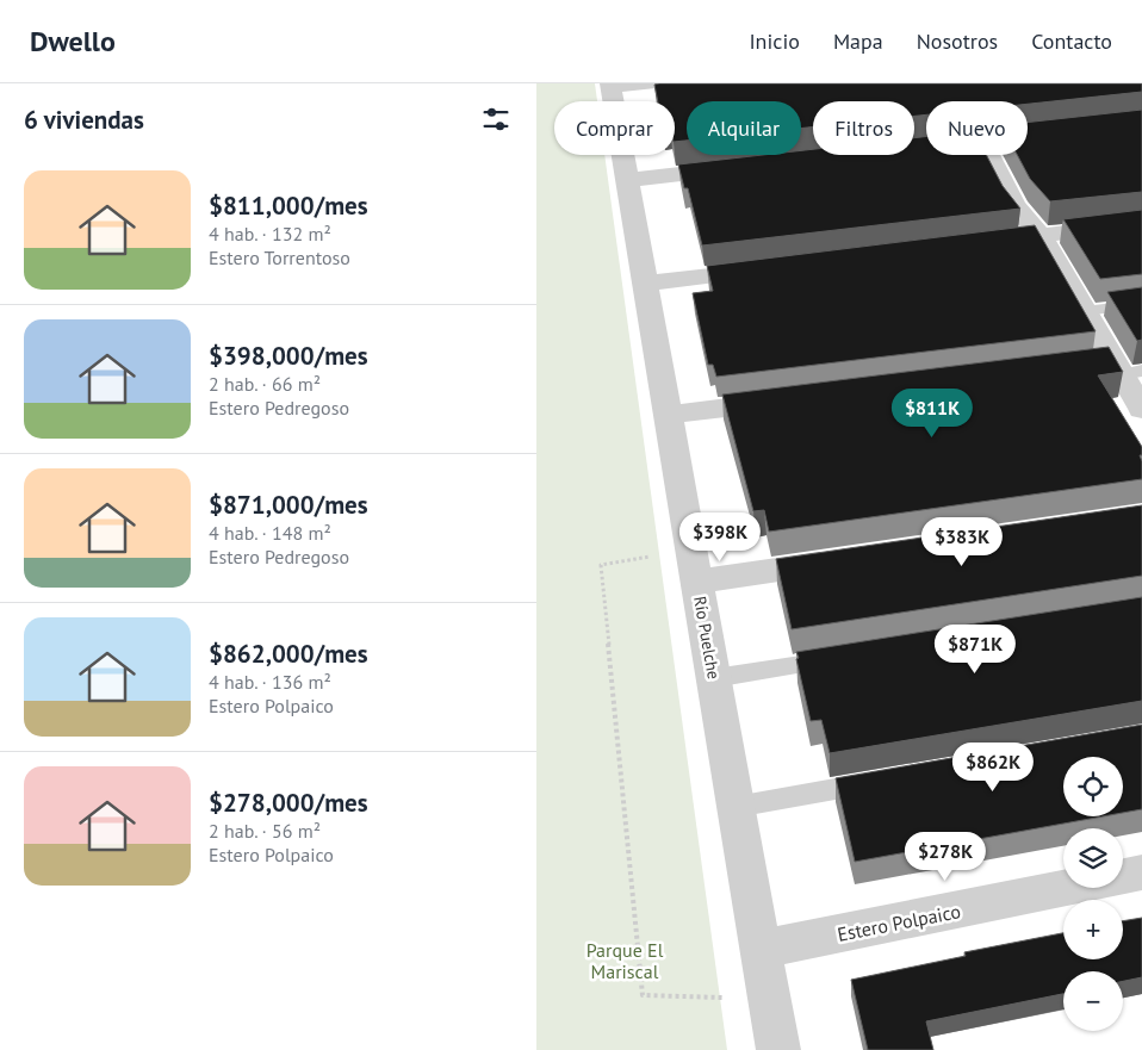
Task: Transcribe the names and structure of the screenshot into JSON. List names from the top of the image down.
{
  "streets": {
    "street": ["Río Puelche", "Estero Polpaico"]
  },
  "crossings": [
    ["Río Puelche", "Estero Polpaico"]
  ],
  "parks": ["Parque El Mariscal"],
  "page": {
    "header": "Dwello",
    "nav": [
      "Inicio",
      "Mapa",
      "Nosotros",
      "Contacto"
    ],
    "heading": "6 viviendas",
    "chip": [
      "Comprar",
      "Alquilar",
      "Filtros",
      "Nuevo"
    ],
    "list": [
      {
        "name": "$811,000/mes",
        "note": "4 hab. · 132 m² · Estero Torrentoso"
      },
      {
        "name": "$398,000/mes",
        "note": "2 hab. · 66 m² · Estero Pedregoso"
      },
      {
        "name": "$871,000/mes",
        "note": "4 hab. · 148 m² · Estero Pedregoso"
      },
      {
        "name": "$862,000/mes",
        "note": "4 hab. · 136 m² · Estero Polpaico"
      },
      {
        "name": "$278,000/mes",
        "note": "2 hab. · 56 m² · Estero Polpaico"
      }
    ],
    "price": [
      "$811K",
      "$398K",
      "$383K",
      "$871K",
      "$862K",
      "$278K"
    ],
    "map_buttons": ["+", "−"]
  }
}
